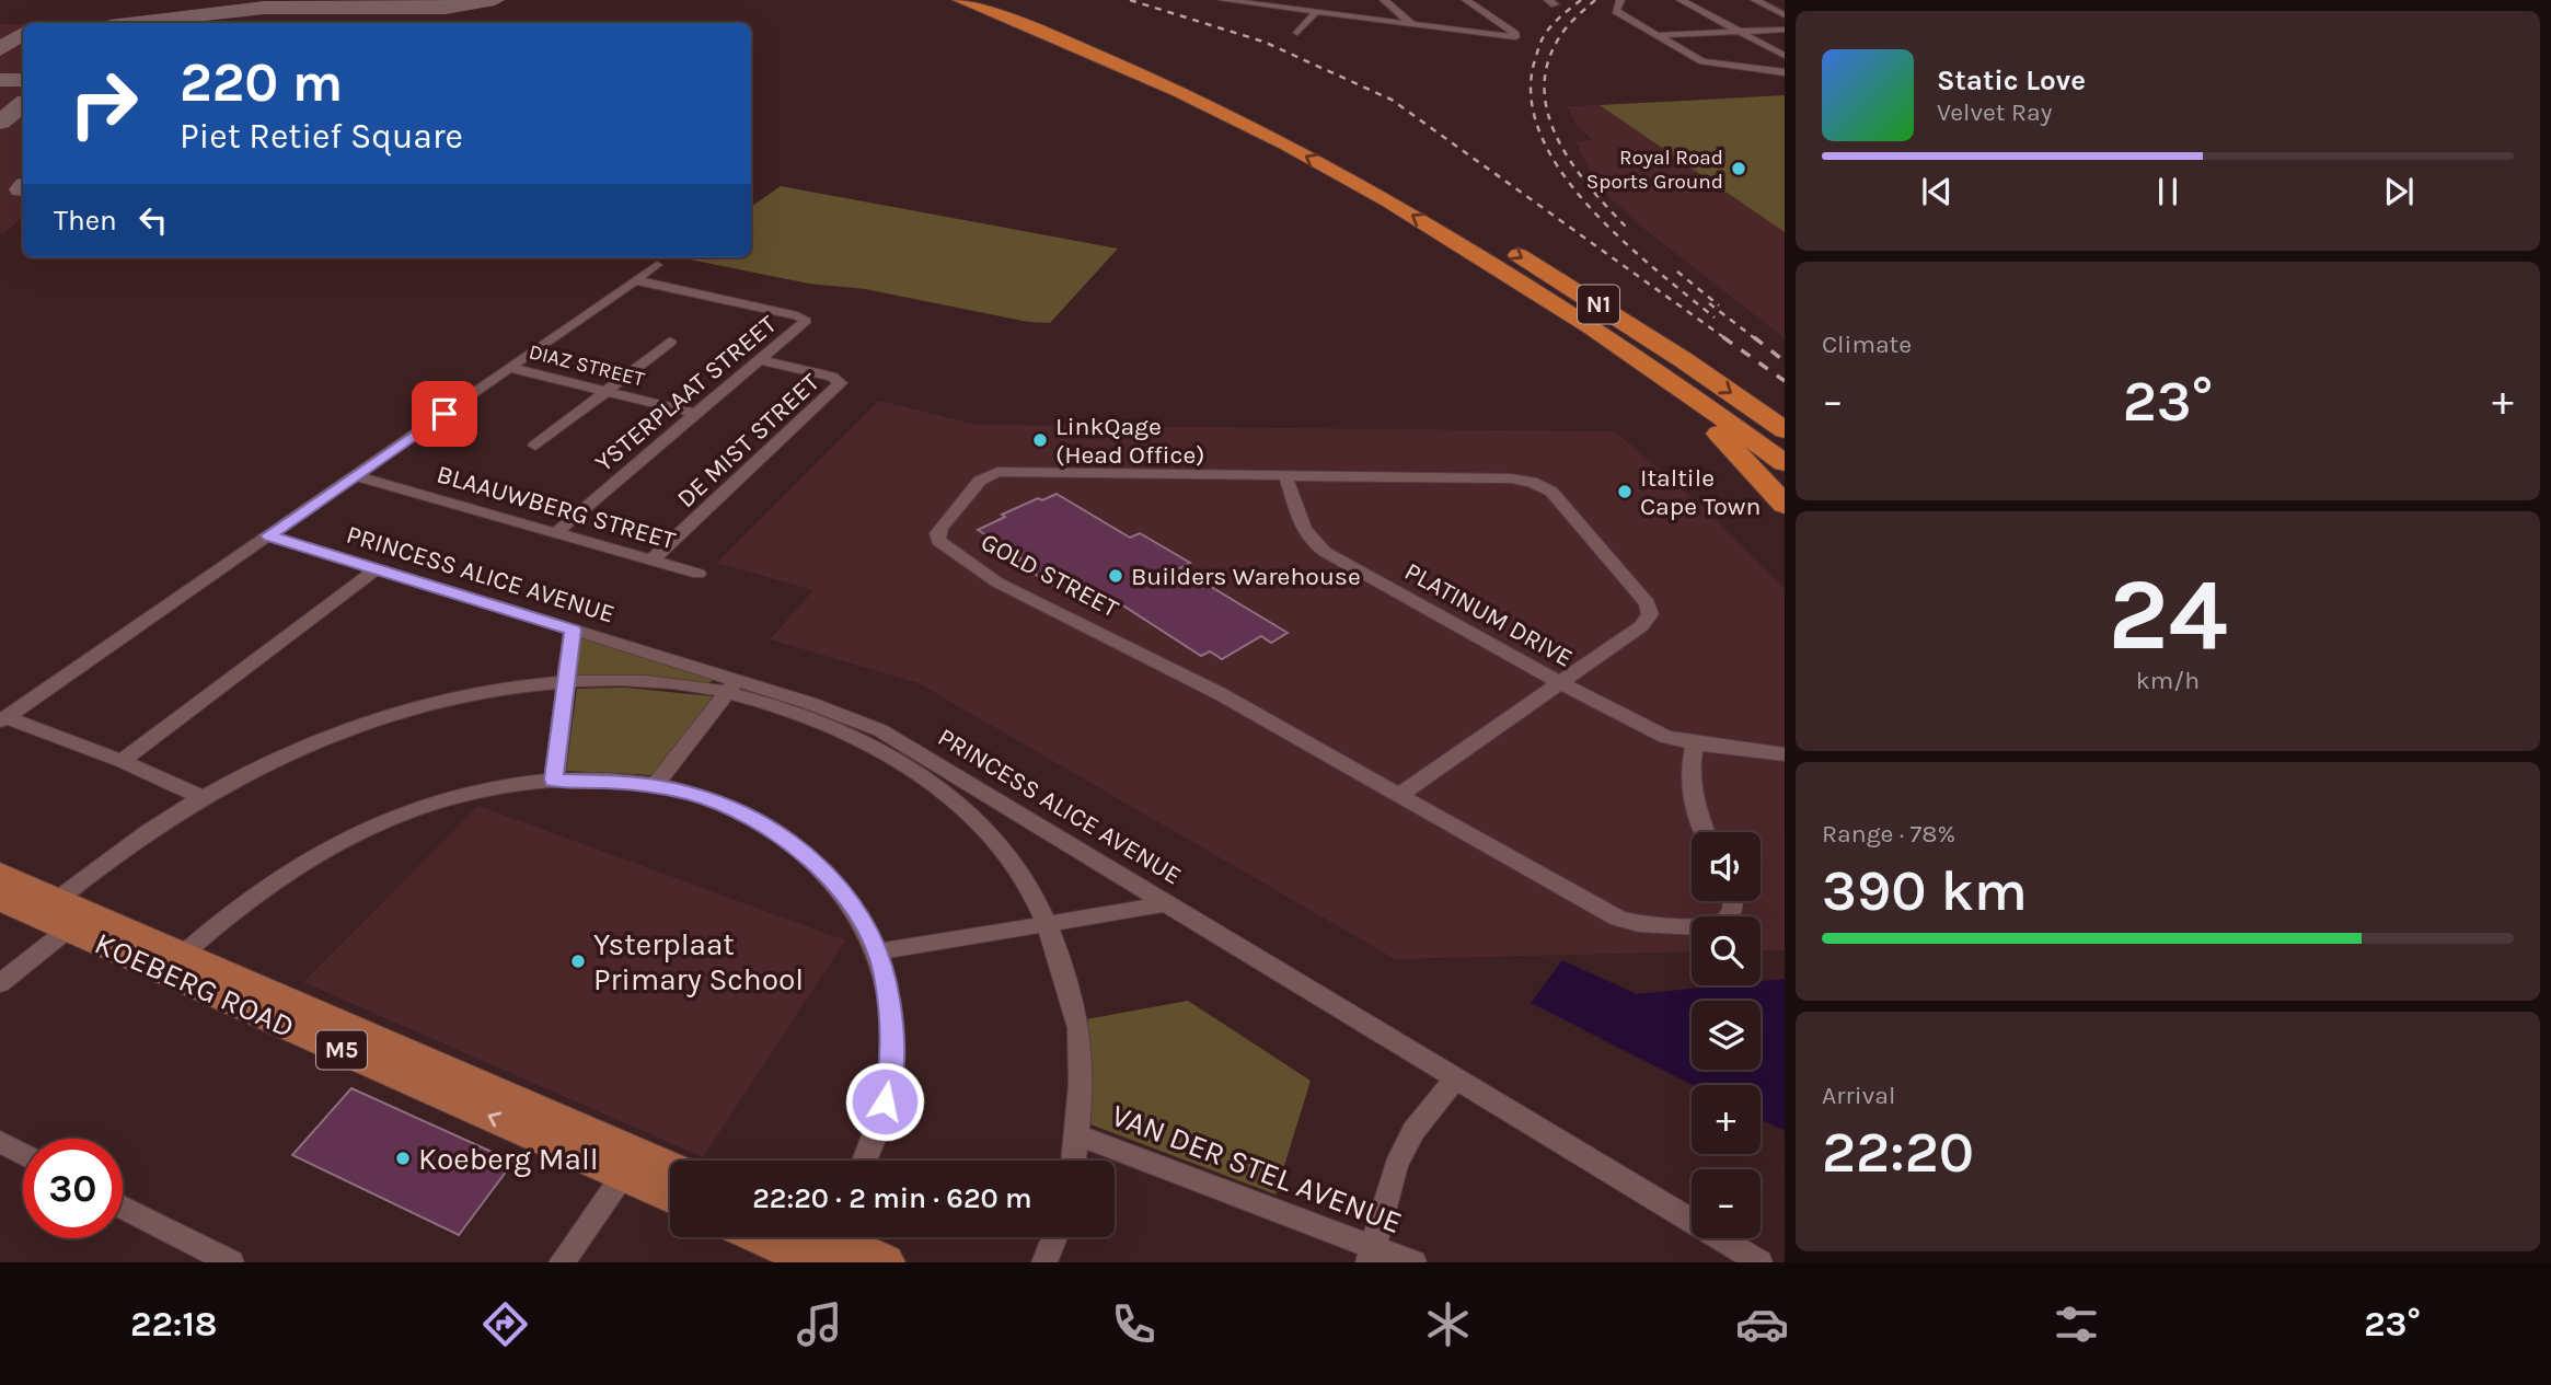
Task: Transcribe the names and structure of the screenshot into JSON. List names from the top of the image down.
{
  "streets": {
    "highway": ["N1"],
    "main road": ["KOEBERG ROAD", "M5"],
    "street": [
      "DIAZ STREET",
      "YSTERPLAAT STREET",
      "DE MIST STREET",
      "BLAAUWBERG STREET",
      "PRINCESS ALICE AVENUE",
      "GOLD STREET",
      "PLATINUM DRIVE",
      "VAN DER STEL AVENUE"
    ]
  },
  "crossings": [
    ["DIAZ STREET", "YSTERPLAAT STREET"],
    ["YSTERPLAAT STREET", "DE MIST STREET"],
    ["YSTERPLAAT STREET", "BLAAUWBERG STREET"],
    ["DE MIST STREET", "BLAAUWBERG STREET"],
    ["GOLD STREET", "PLATINUM DRIVE"]
  ],
  "places": [
    "Royal Road Sports Ground",
    "LinkQage (Head Office)",
    "Italtile Cape Town",
    "Builders Warehouse",
    "Ysterplaat Primary School",
    "Koeberg Mall"
  ],
  "page": {
    "turn": ["220 m", "Piet Retief Square"],
    "song": ["Static Love", "Velvet Ray"],
    "then": "Then",
    "tile": [
      "Climate",
      ["24", "km/h"],
      ["Range · 78%", "390 km"],
      ["Arrival", "22:20"]
    ],
    "heat": ["−", "23°", "+"],
    "map_buttons": ["+", "−"],
    "limit": "30",
    "trip": "22:20 · 2 min · 620 m",
    "tabs": ["22:18", "23°"]
  }
}
